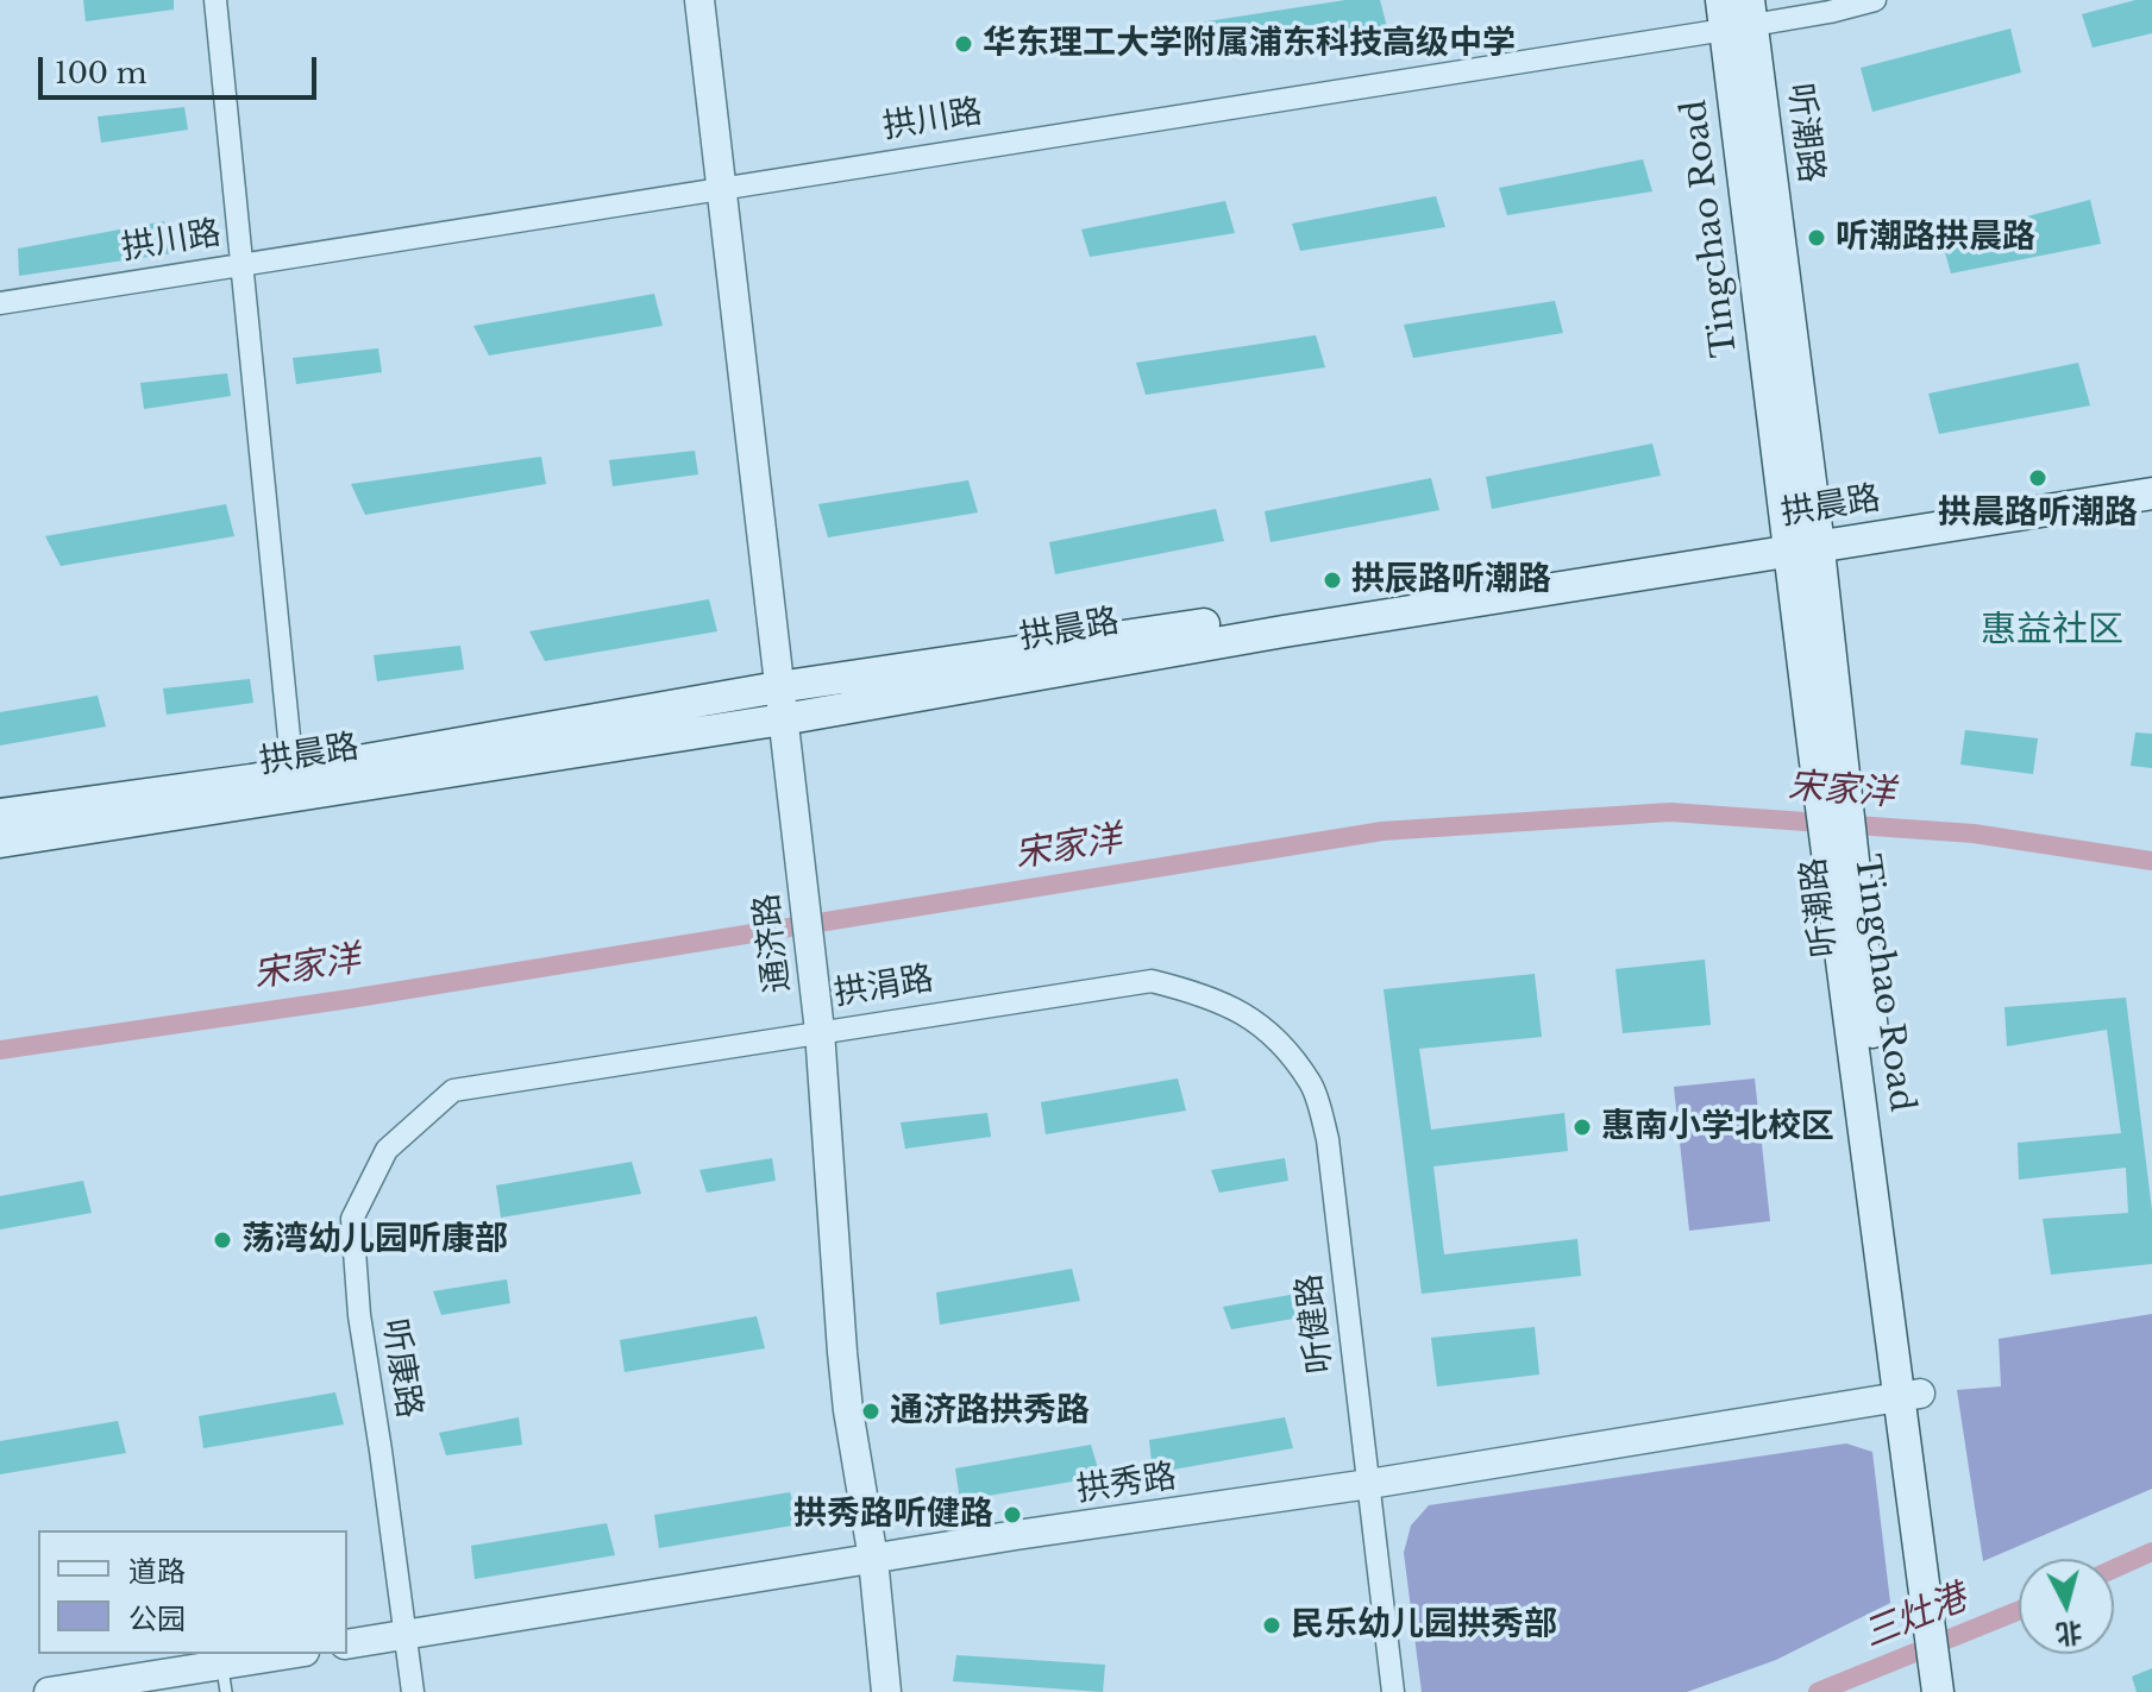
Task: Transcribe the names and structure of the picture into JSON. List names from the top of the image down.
{
  "streets": {
    "main road": ["听潮路", "Tingchao Road", "拱晨路"],
    "street": [
      "拱川路",
      "通济路",
      "拱涓路",
      "听健路",
      "听康路",
      "拱秀路"
    ]
  },
  "crossings": [
    ["拱川路", "Tingchao Road"],
    ["拱川路", "通济路"],
    ["听潮路", "Tingchao Road"],
    ["听潮路", "拱晨路"],
    ["听潮路", "拱秀路"],
    ["Tingchao Road", "拱晨路"],
    ["拱晨路", "通济路"],
    ["通济路", "拱涓路"],
    ["通济路", "拱秀路"],
    ["拱涓路", "听健路"],
    ["拱涓路", "听康路"],
    ["听健路", "拱秀路"],
    ["听康路", "拱秀路"]
  ],
  "districts": ["惠益社区"],
  "water": ["宋家洋", "三灶港"],
  "places": [
    "华东理工大学附属浦东科技高级中学",
    "听潮路拱晨路",
    "拱晨路听潮路",
    "拱辰路听潮路",
    "惠南小学北校区",
    "荡湾幼儿园听康部",
    "通济路拱秀路",
    "拱秀路听健路",
    "民乐幼儿园拱秀部"
  ],
  "legend": ["道路", "公园"],
  "scale_bar": "100 m",
  "north": "bottom"
}
